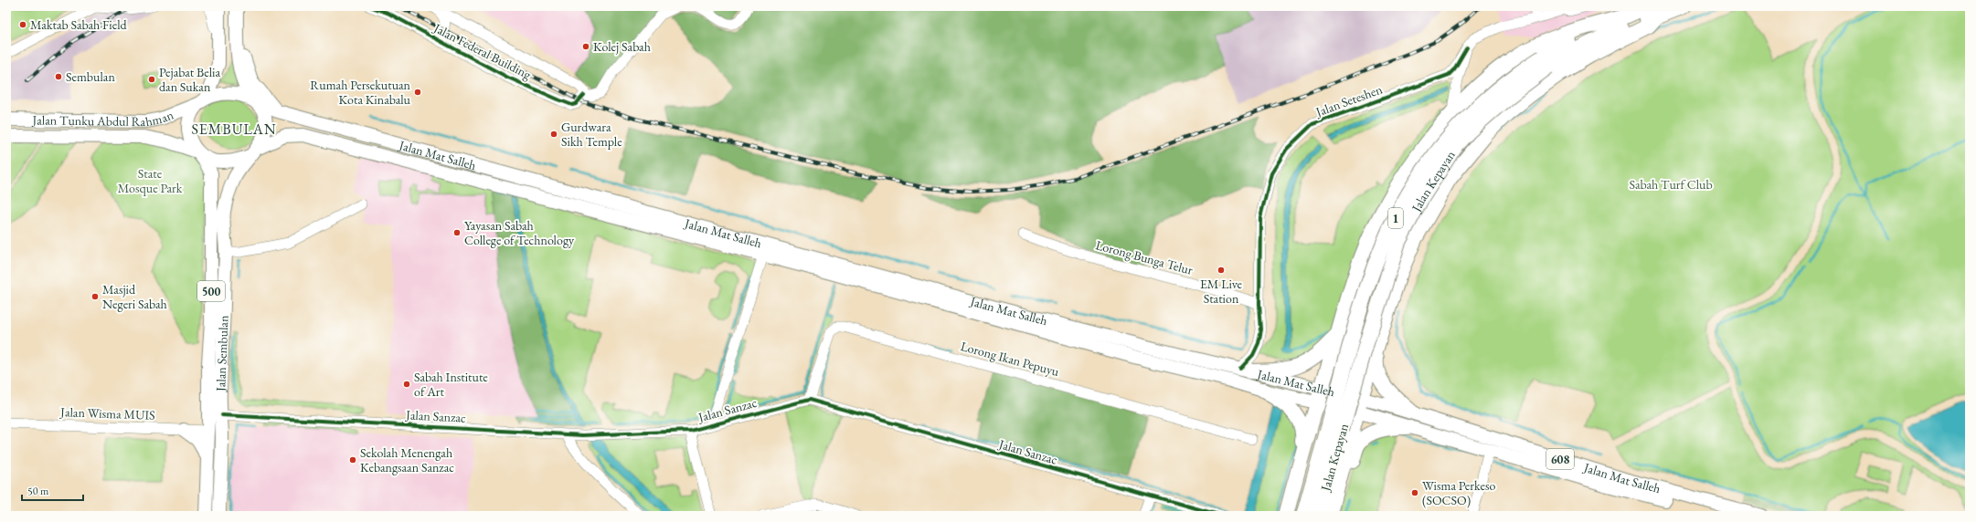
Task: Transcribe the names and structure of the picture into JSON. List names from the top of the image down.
{
  "streets": {
    "highway": ["Jalan Kepayan", "1"],
    "main road": [
      "Jalan Tunku Abdul Rahman",
      "Jalan Mat Salleh",
      "500",
      "Jalan Sembulan",
      "608"
    ],
    "street": [
      "Jalan Federal Building",
      "Jalan Seteshen",
      "Lorong Bunga Telur",
      "Lorong Ikan Pepuyu",
      "Jalan Sanzac",
      "Jalan Wisma MUIS"
    ]
  },
  "crossings": [
    ["Jalan Seteshen", "Jalan Mat Salleh"],
    ["Jalan Seteshen", "Lorong Bunga Telur"],
    ["Jalan Tunku Abdul Rahman", "Jalan Mat Salleh"],
    ["Jalan Tunku Abdul Rahman", "500"],
    ["Jalan Tunku Abdul Rahman", "Jalan Sembulan"],
    ["Jalan Mat Salleh", "500"],
    ["Jalan Mat Salleh", "Jalan Sembulan"],
    ["500", "Jalan Sembulan"],
    ["Jalan Sembulan", "Jalan Sanzac"],
    ["Jalan Sembulan", "Jalan Wisma MUIS"],
    ["Lorong Ikan Pepuyu", "Jalan Sanzac"]
  ],
  "districts": ["SEMBULAN"],
  "parks": ["State Mosque Park", "Sabah Turf Club"],
  "places": [
    "Maktab Sabah Field",
    "Kolej Sabah",
    "Sembulan",
    "Pejabat Belia dan Sukan",
    "Rumah Persekutuan Kota Kinabalu",
    "Gurdwara Sikh Temple",
    "Yayasan Sabah College of Technology",
    "EM Live Station",
    "Masjid Negeri Sabah",
    "Sabah Institute of Art",
    "Sekolah Menengah Kebangsaan Sanzac",
    "Wisma Perkeso (SOCSO)"
  ],
  "scale_bar": "50 m"
}
